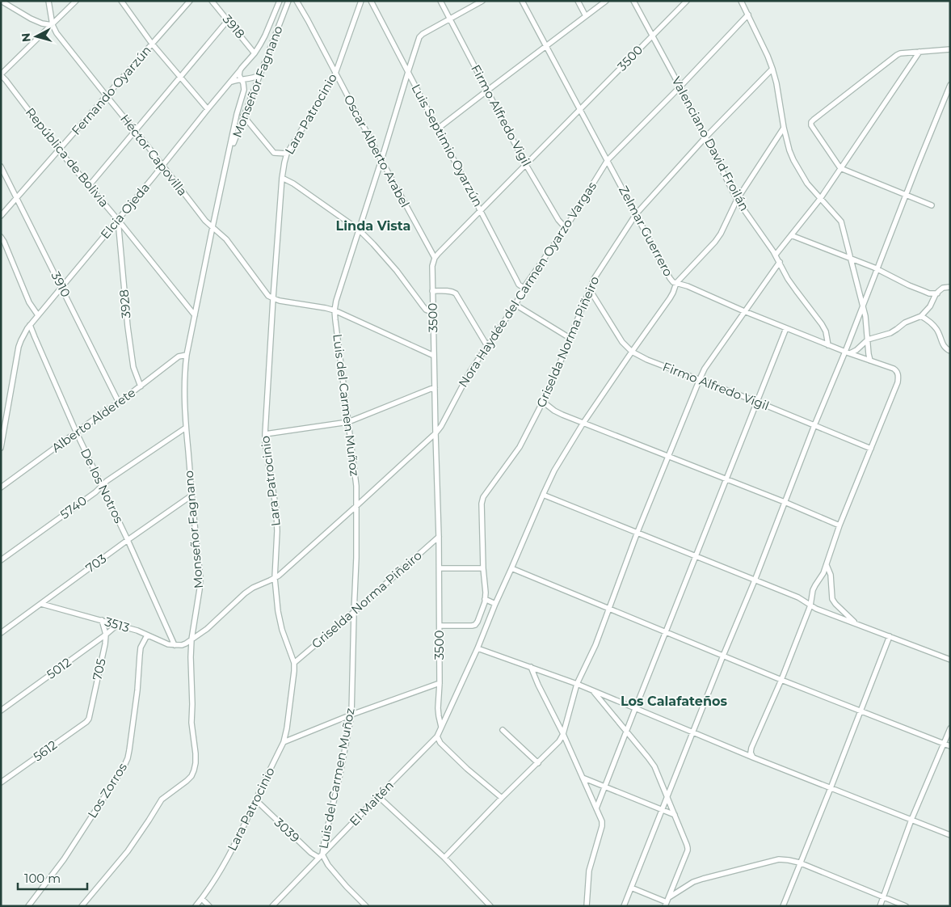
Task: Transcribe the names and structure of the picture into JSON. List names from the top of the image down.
{
  "streets": {
    "street": [
      "3918",
      "3500",
      "Monseñor Fagnano",
      "Fernando Oyarzún",
      "Lara Patrocinio",
      "Firmo Alfredo Vigil",
      "Valenciano David Froilán",
      "Luis Septimio Oyarzún",
      "Oscar Alberto Arabel",
      "Héctor Capovilla",
      "República de Bolivia",
      "Elcia Ojeda",
      "Zelmar Guerrero",
      "3910",
      "Nora Haydée del Carmen Oyarzo Vargas",
      "3928",
      "Griselda Norma Piñeiro",
      "Luis del Carmen Muñoz",
      "Alberto Alderete",
      "De los Notros",
      "5740",
      "703",
      "3513",
      "5012",
      "705",
      "5612",
      "Los Zorros",
      "El Maitén",
      "3039"
    ]
  },
  "crossings": [
    ["3918", "Monseñor Fagnano"],
    ["3500", "Firmo Alfredo Vigil"],
    ["3500", "Valenciano David Froilán"],
    ["3500", "Luis Septimio Oyarzún"],
    ["3500", "Oscar Alberto Arabel"],
    ["3500", "Zelmar Guerrero"],
    ["3500", "Nora Haydée del Carmen Oyarzo Vargas"],
    ["3500", "Griselda Norma Piñeiro"],
    ["Monseñor Fagnano", "Héctor Capovilla"],
    ["Monseñor Fagnano", "República de Bolivia"],
    ["Monseñor Fagnano", "Elcia Ojeda"],
    ["Monseñor Fagnano", "Nora Haydée del Carmen Oyarzo Vargas"],
    ["Monseñor Fagnano", "Alberto Alderete"],
    ["Monseñor Fagnano", "5740"],
    ["Monseñor Fagnano", "703"],
    ["Fernando Oyarzún", "Héctor Capovilla"],
    ["Fernando Oyarzún", "República de Bolivia"],
    ["Fernando Oyarzún", "3910"],
    ["Lara Patrocinio", "Oscar Alberto Arabel"],
    ["Lara Patrocinio", "Héctor Capovilla"],
    ["Lara Patrocinio", "Nora Haydée del Carmen Oyarzo Vargas"],
    ["Lara Patrocinio", "Griselda Norma Piñeiro"],
    ["Lara Patrocinio", "3039"],
    ["Firmo Alfredo Vigil", "Zelmar Guerrero"],
    ["Firmo Alfredo Vigil", "Nora Haydée del Carmen Oyarzo Vargas"],
    ["Firmo Alfredo Vigil", "Griselda Norma Piñeiro"],
    ["Firmo Alfredo Vigil", "Luis del Carmen Muñoz"],
    ["Valenciano David Froilán", "Zelmar Guerrero"],
    ["Valenciano David Froilán", "Nora Haydée del Carmen Oyarzo Vargas"],
    ["Valenciano David Froilán", "Griselda Norma Piñeiro"],
    ["Luis Septimio Oyarzún", "Nora Haydée del Carmen Oyarzo Vargas"],
    ["Luis Septimio Oyarzún", "Luis del Carmen Muñoz"],
    ["Oscar Alberto Arabel", "Luis del Carmen Muñoz"],
    ["Héctor Capovilla", "Elcia Ojeda"],
    ["República de Bolivia", "Elcia Ojeda"],
    ["República de Bolivia", "3928"],
    ["Elcia Ojeda", "3910"],
    ["Elcia Ojeda", "3928"],
    ["Elcia Ojeda", "De los Notros"],
    ["Zelmar Guerrero", "Nora Haydée del Carmen Oyarzo Vargas"],
    ["Zelmar Guerrero", "Griselda Norma Piñeiro"],
    ["3910", "Alberto Alderete"],
    ["Nora Haydée del Carmen Oyarzo Vargas", "Luis del Carmen Muñoz"],
    ["3928", "Alberto Alderete"],
    ["Griselda Norma Piñeiro", "Luis del Carmen Muñoz"],
    ["Luis del Carmen Muñoz", "El Maitén"],
    ["Luis del Carmen Muñoz", "3039"],
    ["Alberto Alderete", "De los Notros"],
    ["De los Notros", "5740"],
    ["De los Notros", "703"],
    ["De los Notros", "3513"],
    ["703", "3513"],
    ["3513", "5012"],
    ["3513", "705"],
    ["3513", "Los Zorros"],
    ["5012", "705"],
    ["705", "5612"],
    ["El Maitén", "3039"]
  ],
  "districts": ["Linda Vista", "Los Calafateños"],
  "scale_bar": "100 m",
  "north": "left"
}
